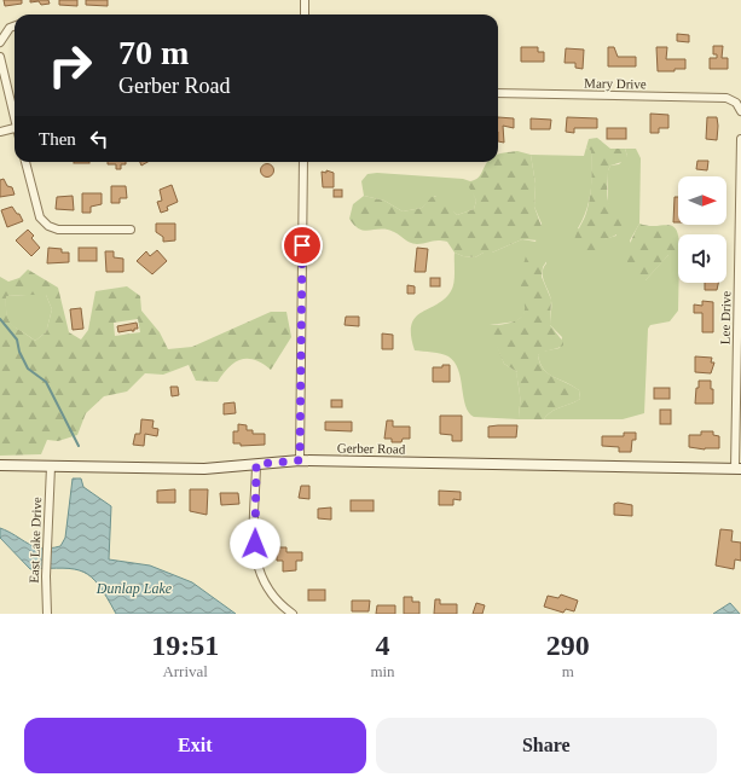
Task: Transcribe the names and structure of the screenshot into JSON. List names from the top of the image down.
{
  "streets": {
    "street": [
      "Mary Drive",
      "Lee Drive",
      "Gerber Road",
      "East Lake Drive"
    ]
  },
  "crossings": [
    ["Lee Drive", "Gerber Road"],
    ["Gerber Road", "East Lake Drive"]
  ],
  "water": ["Dunlap Lake"],
  "north": "right",
  "page": {
    "turn": ["70 m", "Gerber Road"],
    "then": "Then",
    "eta": [
      "19:51",
      "Arrival",
      "4",
      "min",
      "290",
      "m"
    ],
    "buttons": ["Exit", "Share"]
  }
}
